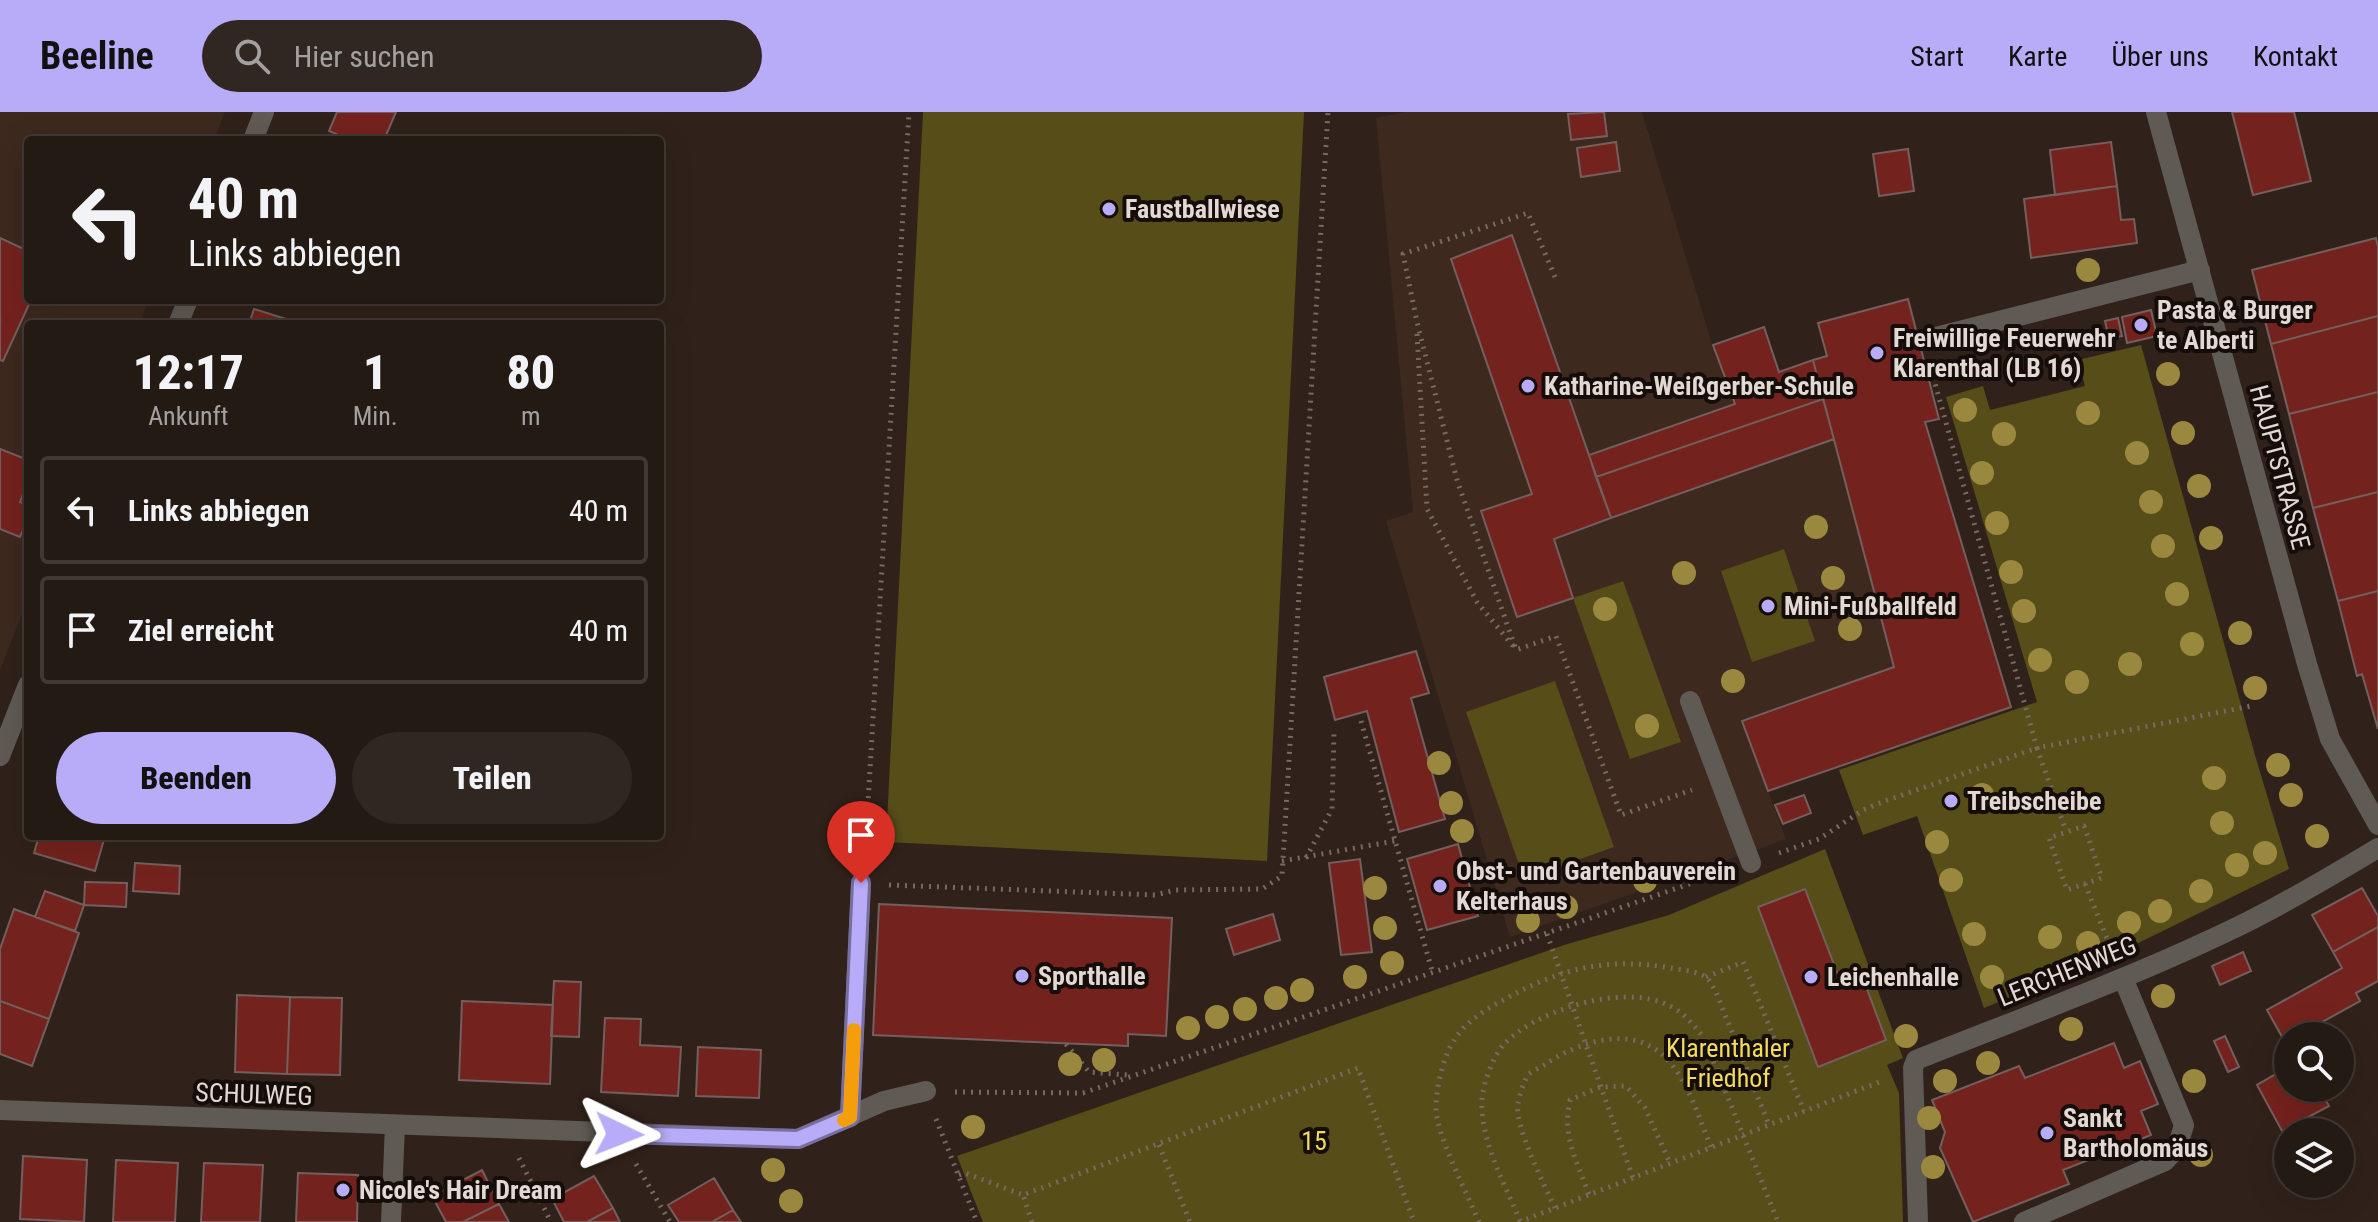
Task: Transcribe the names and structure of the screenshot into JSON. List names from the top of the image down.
{
  "streets": {
    "street": ["HAUPTSTRASSE", "LERCHENWEG", "SCHULWEG"]
  },
  "parks": ["Klarenthaler Friedhof", "15"],
  "places": [
    "Faustballwiese",
    "Pasta & Burger te Alberti",
    "Freiwillige Feuerwehr Klarenthal (LB 16)",
    "Katharine-Weißgerber-Schule",
    "Mini-Fußballfeld",
    "Treibscheibe",
    "Obst- und Gartenbauverein Kelterhaus",
    "Sporthalle",
    "Leichenhalle",
    "Sankt Bartholomäus",
    "Nicole's Hair Dream"
  ],
  "page": {
    "header": "Beeline",
    "search": "Hier suchen",
    "nav": [
      "Start",
      "Karte",
      "Über uns",
      "Kontakt"
    ],
    "turn": ["40 m", "Links abbiegen"],
    "eta": [
      "12:17",
      "Ankunft",
      "1",
      "Min.",
      "80",
      "m"
    ],
    "list": [
      {
        "name": "Links abbiegen",
        "value": "40 m"
      },
      {
        "name": "Ziel erreicht",
        "value": "40 m"
      }
    ],
    "buttons": ["Beenden", "Teilen"]
  }
}
